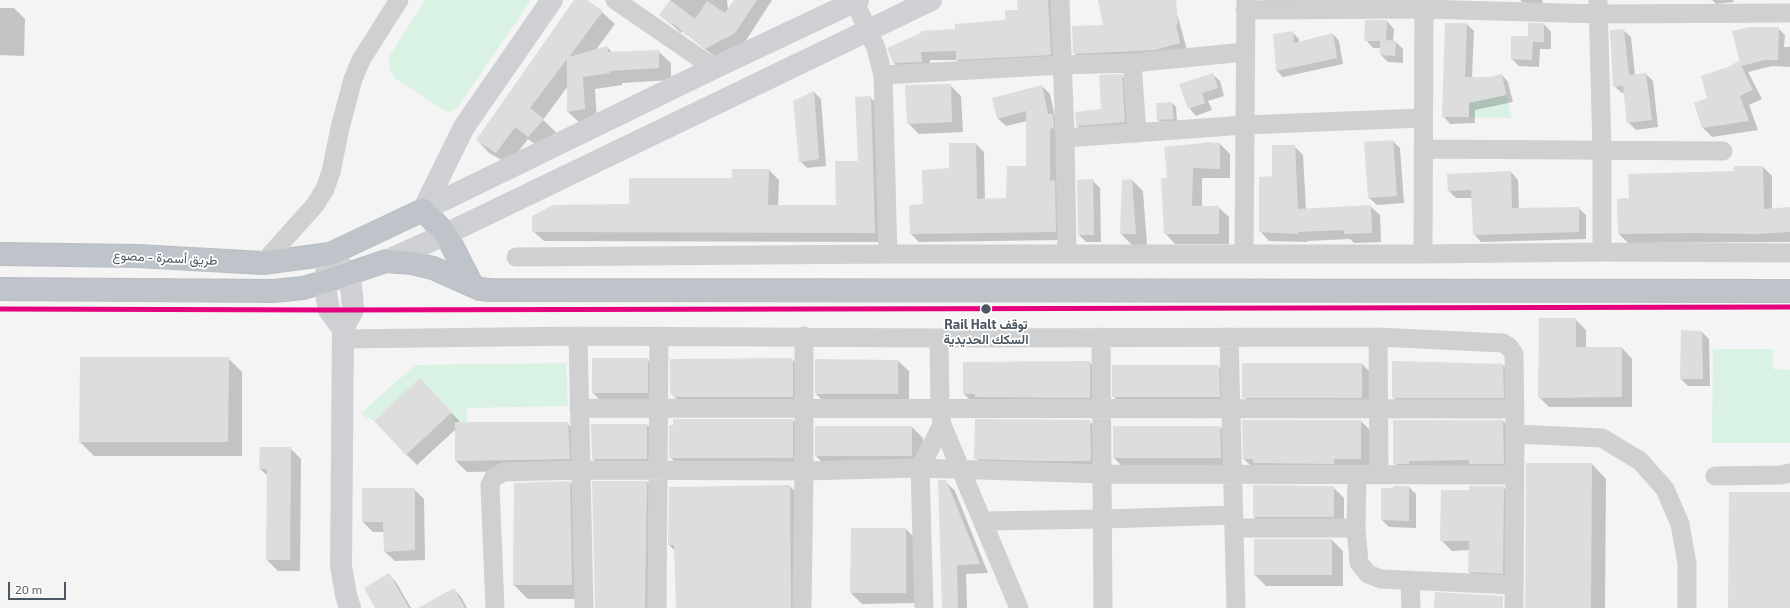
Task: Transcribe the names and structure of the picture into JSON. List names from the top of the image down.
{
  "streets": {
    "highway": ["طريق أسمرة - مصوع"]
  },
  "places": ["Rail Halt توقف السكك الحديدية"],
  "scale_bar": "20 m"
}
